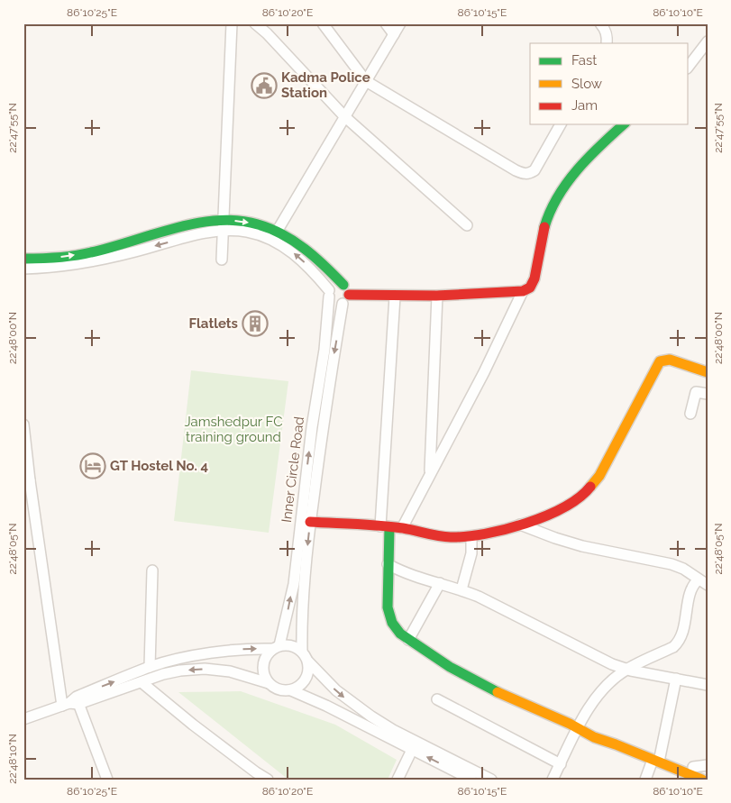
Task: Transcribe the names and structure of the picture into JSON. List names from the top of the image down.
{
  "streets": {
    "street": ["Inner Circle Road"]
  },
  "parks": ["Jamshedpur FC training ground"],
  "places": {
    "public building": ["Kadma Police Station"],
    "building": ["Flatlets"],
    "hotel": ["GT Hostel No. 4"]
  },
  "legend": ["Fast", "Slow", "Jam"],
  "coordinates": [
    "86°10'25\"E",
    "86°10'20\"E",
    "86°10'15\"E",
    "86°10'10\"E",
    "22°47'55\"N",
    "22°48'00\"N",
    "22°48'05\"N",
    "22°48'10\"N"
  ]
}
